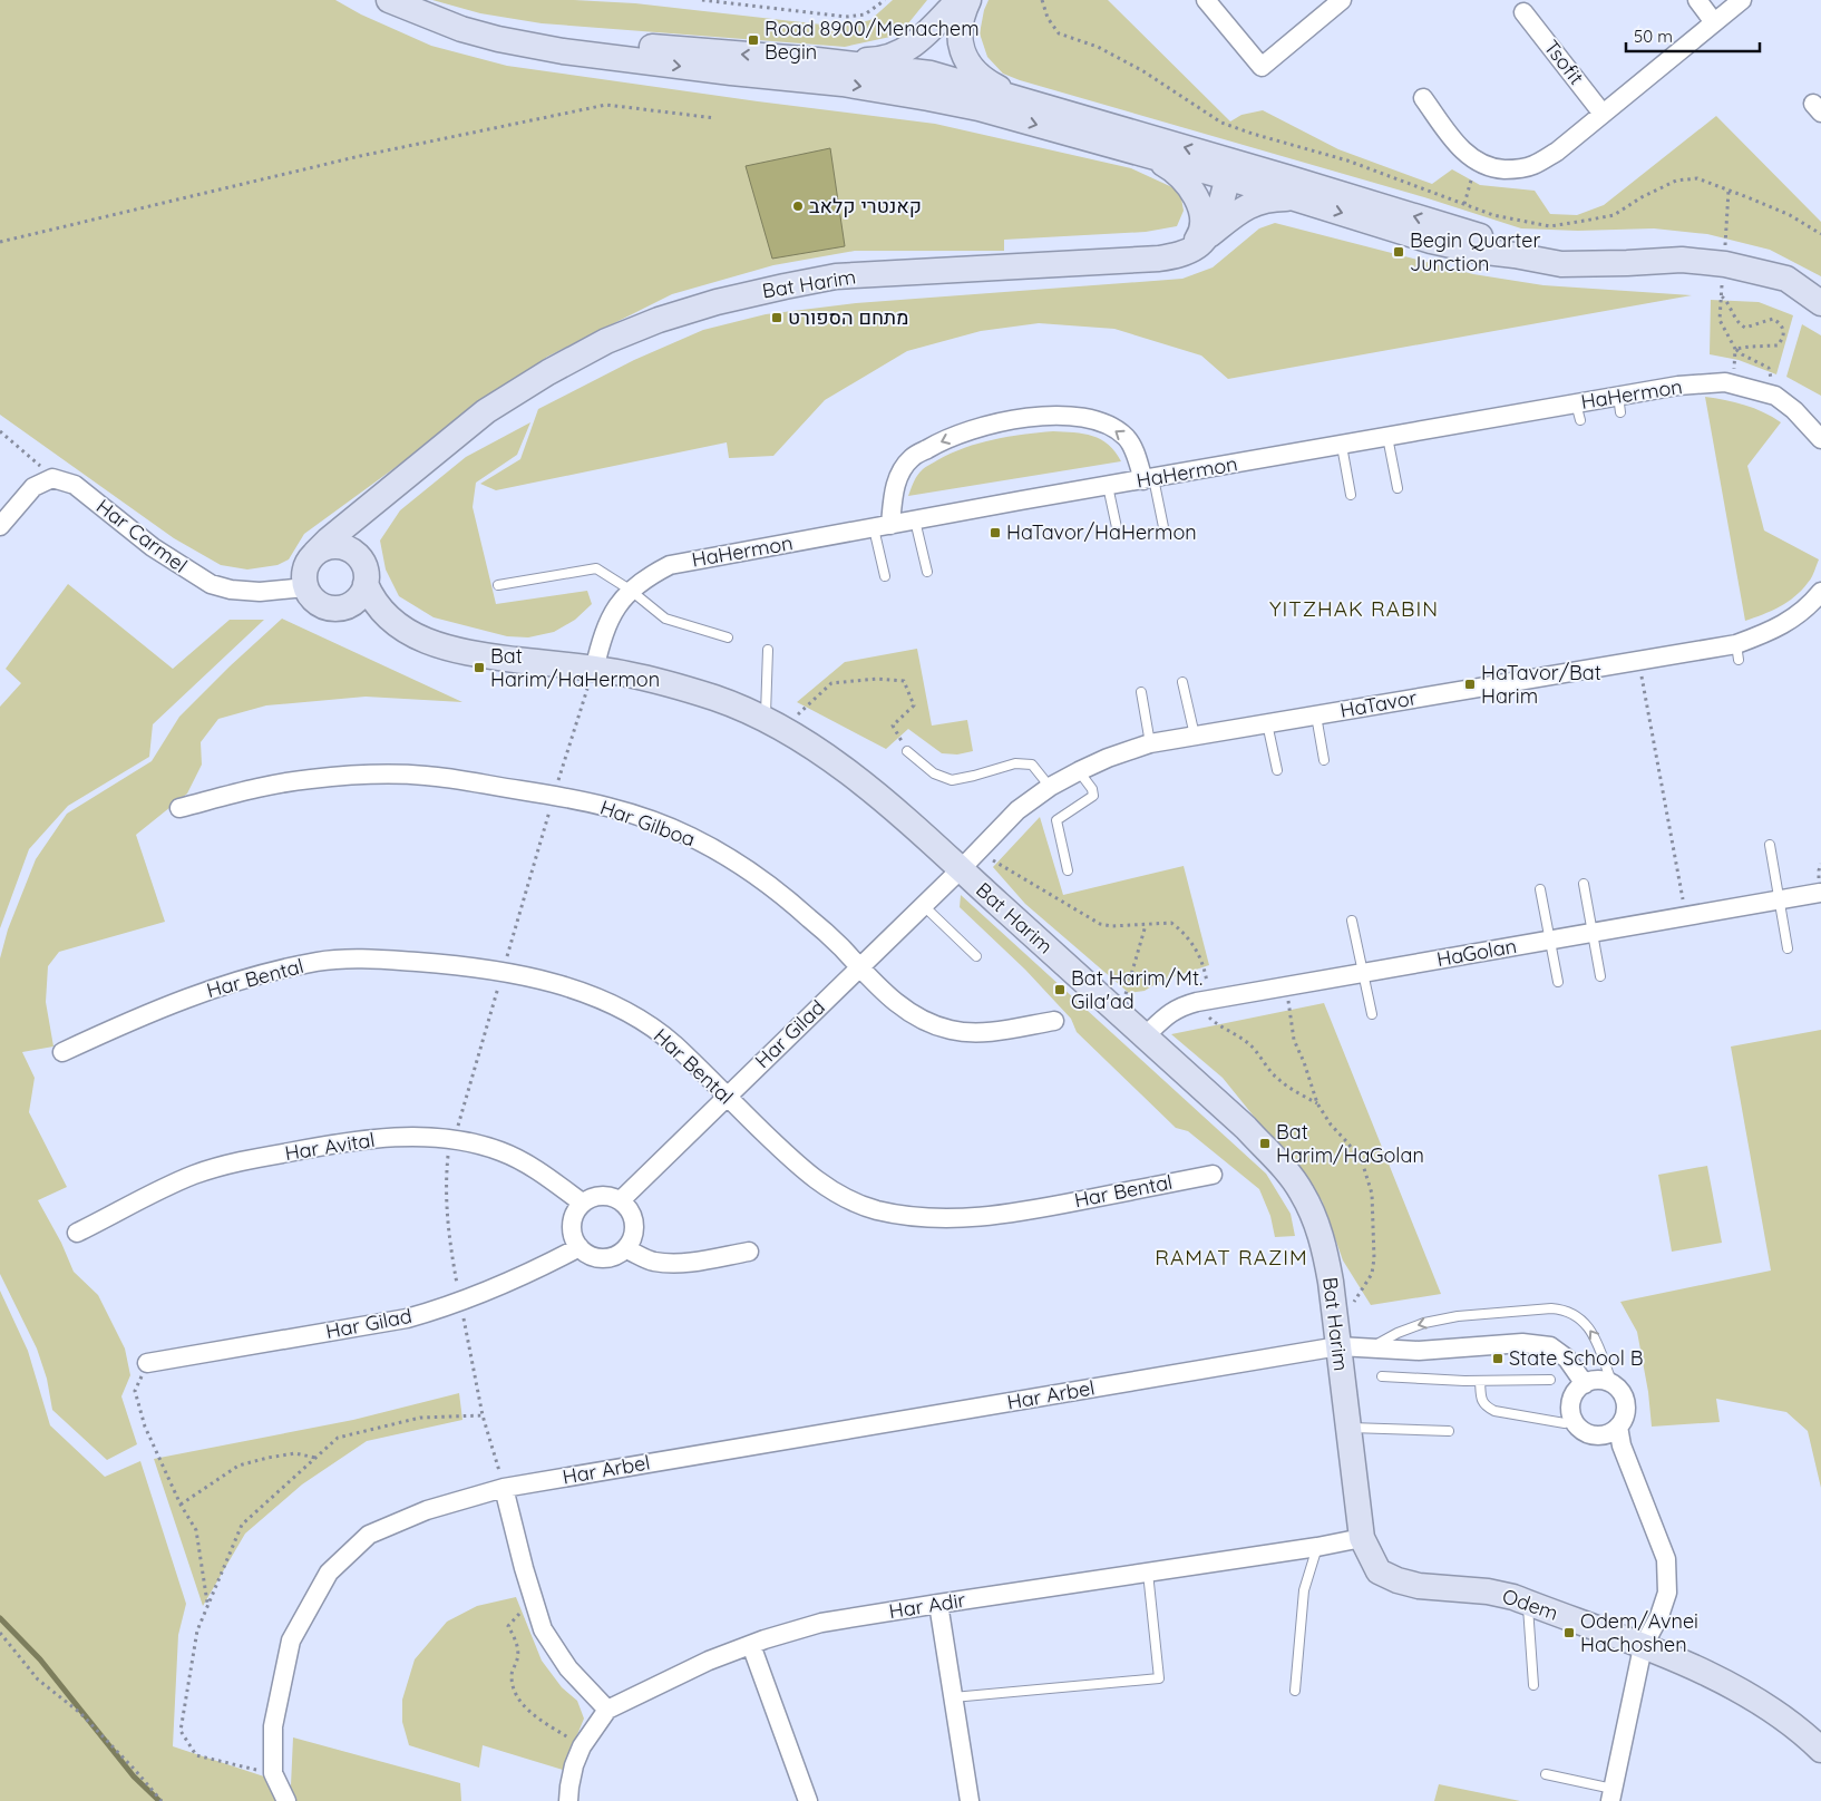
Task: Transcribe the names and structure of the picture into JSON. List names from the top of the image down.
{
  "streets": {
    "street": [
      "Tsofit",
      "Bat Harim",
      "HaHermon",
      "Har Carmel",
      "HaTavor",
      "Har Gilboa",
      "HaGolan",
      "Har Bental",
      "Har Gilad",
      "Har Avital",
      "Har Arbel",
      "Odem",
      "Har Adir"
    ]
  },
  "crossings": [
    ["Bat Harim", "HaHermon"],
    ["Bat Harim", "Har Carmel"],
    ["Bat Harim", "HaTavor"],
    ["Bat Harim", "HaGolan"],
    ["Bat Harim", "Har Gilad"],
    ["Bat Harim", "Har Arbel"],
    ["Bat Harim", "Odem"],
    ["Bat Harim", "Har Adir"],
    ["HaTavor", "Har Gilad"],
    ["Har Gilboa", "Har Gilad"],
    ["Har Bental", "Har Gilad"],
    ["Har Gilad", "Har Avital"],
    ["Odem", "Har Adir"]
  ],
  "districts": ["YITZHAK RABIN", "RAMAT RAZIM"],
  "places": {
    "transit": [
      "Road 8900/Menachem Begin",
      "Begin Quarter Junction",
      "מתחם הספורט",
      "HaTavor/HaHermon",
      "Bat Harim/HaHermon",
      "HaTavor/Bat Harim",
      "Bat Harim/Mt. Gila'ad",
      "Bat Harim/HaGolan",
      "State School B",
      "Odem/Avnei HaChoshen"
    ],
    "other": ["קאנטרי קלאב"]
  },
  "scale_bar": "50 m"
}
